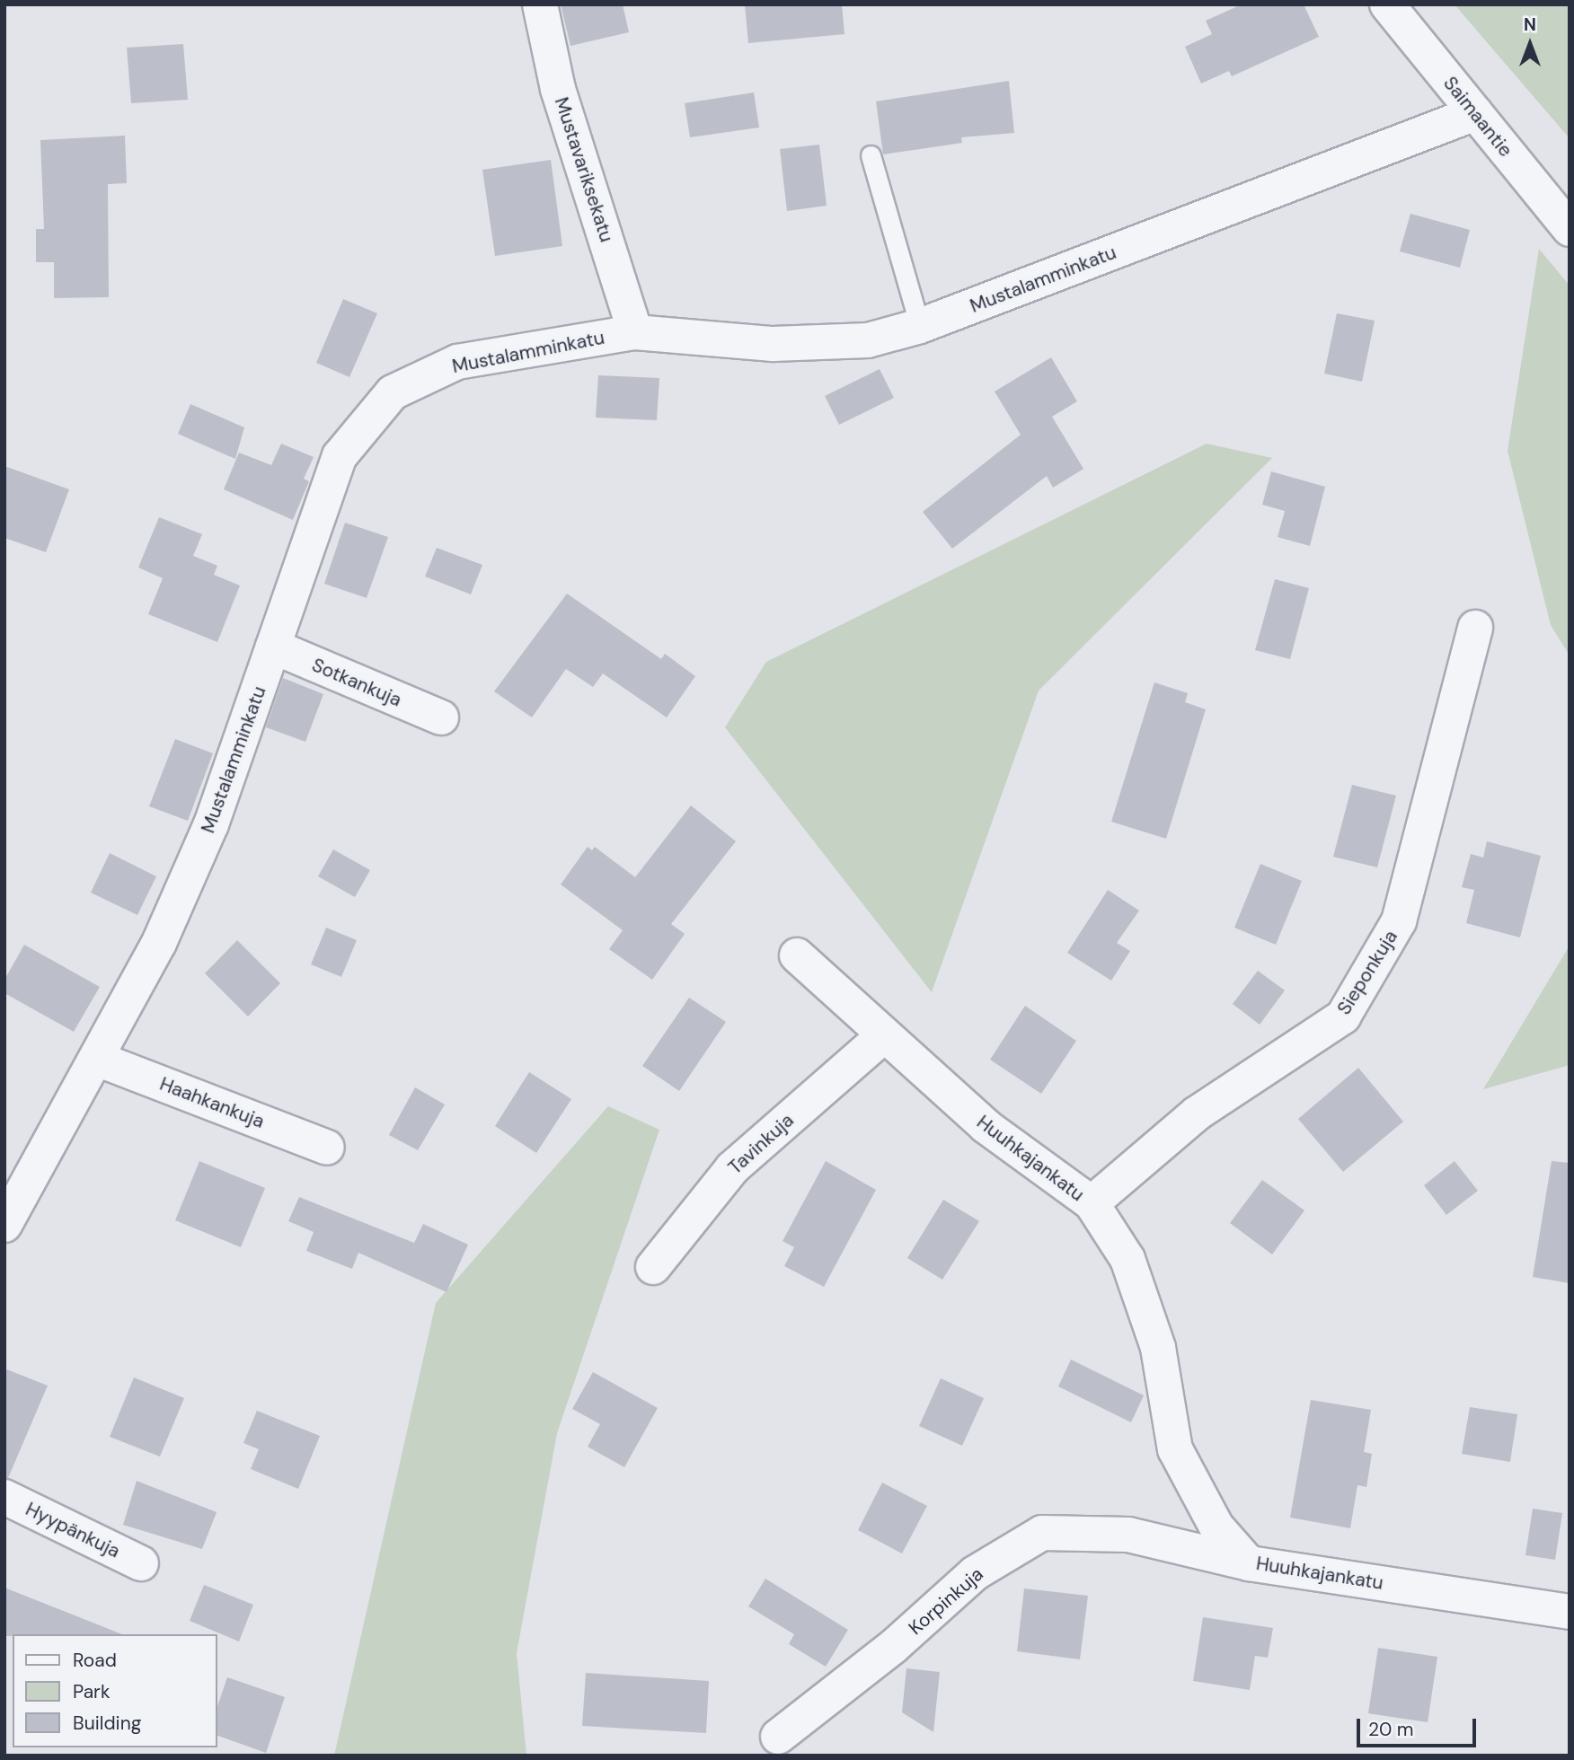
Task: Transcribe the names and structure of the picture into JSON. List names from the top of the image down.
{
  "streets": {
    "street": [
      "Saimaantie",
      "Mustavariksekatu",
      "Mustalamminkatu",
      "Sotkankuja",
      "Sieponkuja",
      "Haahkankuja",
      "Tavinkuja",
      "Huuhkajankatu",
      "Hyypänkuja",
      "Korpinkuja"
    ]
  },
  "crossings": [
    ["Saimaantie", "Mustalamminkatu"],
    ["Mustavariksekatu", "Mustalamminkatu"],
    ["Mustalamminkatu", "Sotkankuja"],
    ["Mustalamminkatu", "Haahkankuja"],
    ["Sieponkuja", "Huuhkajankatu"],
    ["Tavinkuja", "Huuhkajankatu"],
    ["Huuhkajankatu", "Korpinkuja"]
  ],
  "legend": ["Road", "Park", "Building"],
  "scale_bar": "20 m",
  "north": "top"
}
